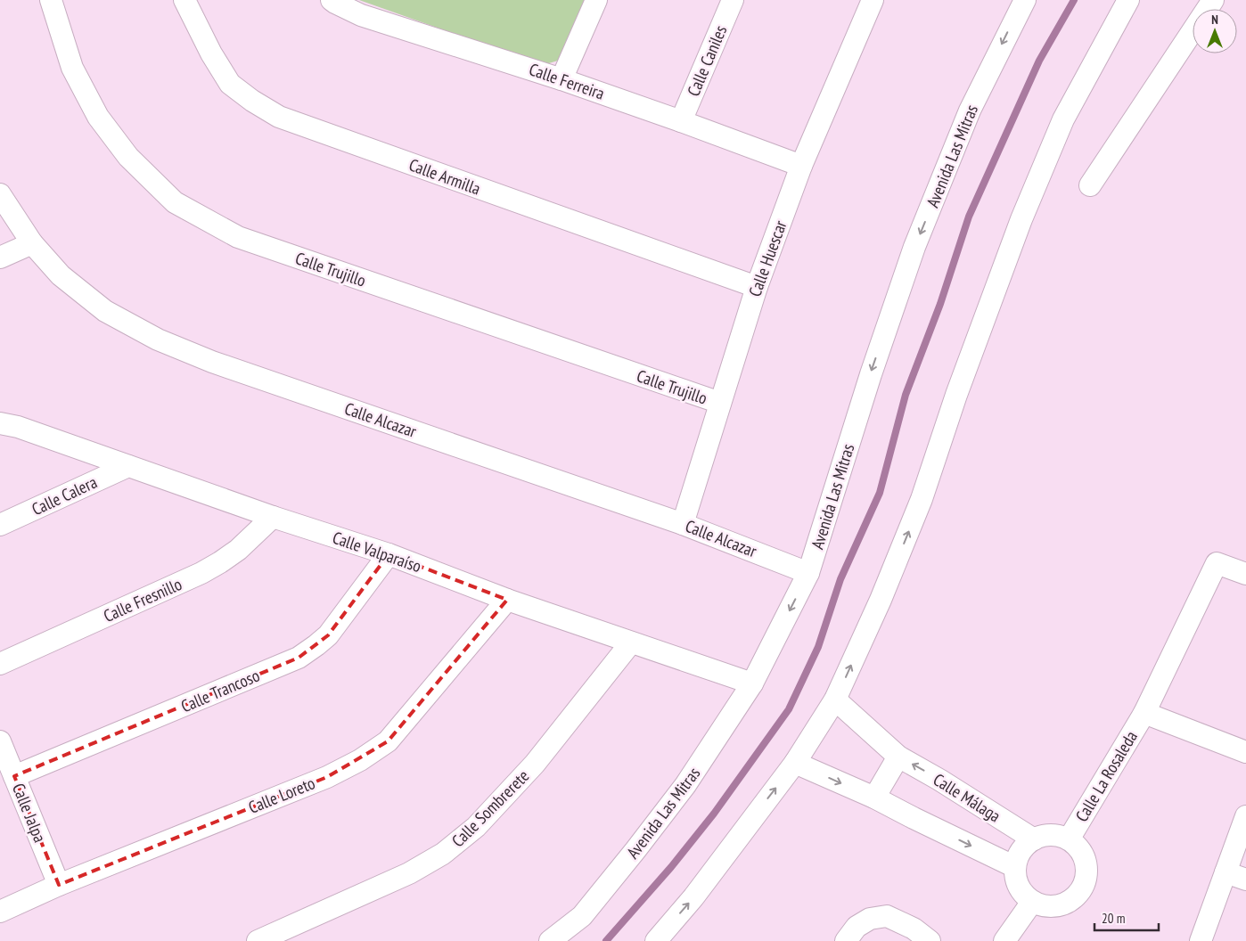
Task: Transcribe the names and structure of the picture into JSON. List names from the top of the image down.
{
  "streets": {
    "street": [
      "Calle Caniles",
      "Calle Ferreira",
      "Avenida Las Mitras",
      "Calle Armilla",
      "Calle Huescar",
      "Calle Trujillo",
      "Calle Alcazar",
      "Calle Calera",
      "Calle Valparaíso",
      "Calle Fresnillo",
      "Calle Trancoso",
      "Calle La Rosaleda",
      "Calle Loreto",
      "Calle Málaga",
      "Calle Sombrerete",
      "Calle Jalpa"
    ]
  },
  "crossings": [
    ["Calle Caniles", "Calle Ferreira"],
    ["Calle Ferreira", "Calle Huescar"],
    ["Avenida Las Mitras", "Calle Alcazar"],
    ["Avenida Las Mitras", "Calle Valparaíso"],
    ["Calle Armilla", "Calle Huescar"],
    ["Calle Huescar", "Calle Trujillo"],
    ["Calle Huescar", "Calle Alcazar"],
    ["Calle Calera", "Calle Valparaíso"],
    ["Calle Valparaíso", "Calle Fresnillo"],
    ["Calle Valparaíso", "Calle Trancoso"],
    ["Calle Valparaíso", "Calle Loreto"],
    ["Calle Valparaíso", "Calle Sombrerete"],
    ["Calle Trancoso", "Calle Jalpa"],
    ["Calle La Rosaleda", "Calle Málaga"],
    ["Calle Loreto", "Calle Jalpa"]
  ],
  "scale_bar": "20 m",
  "north": "top"
}
